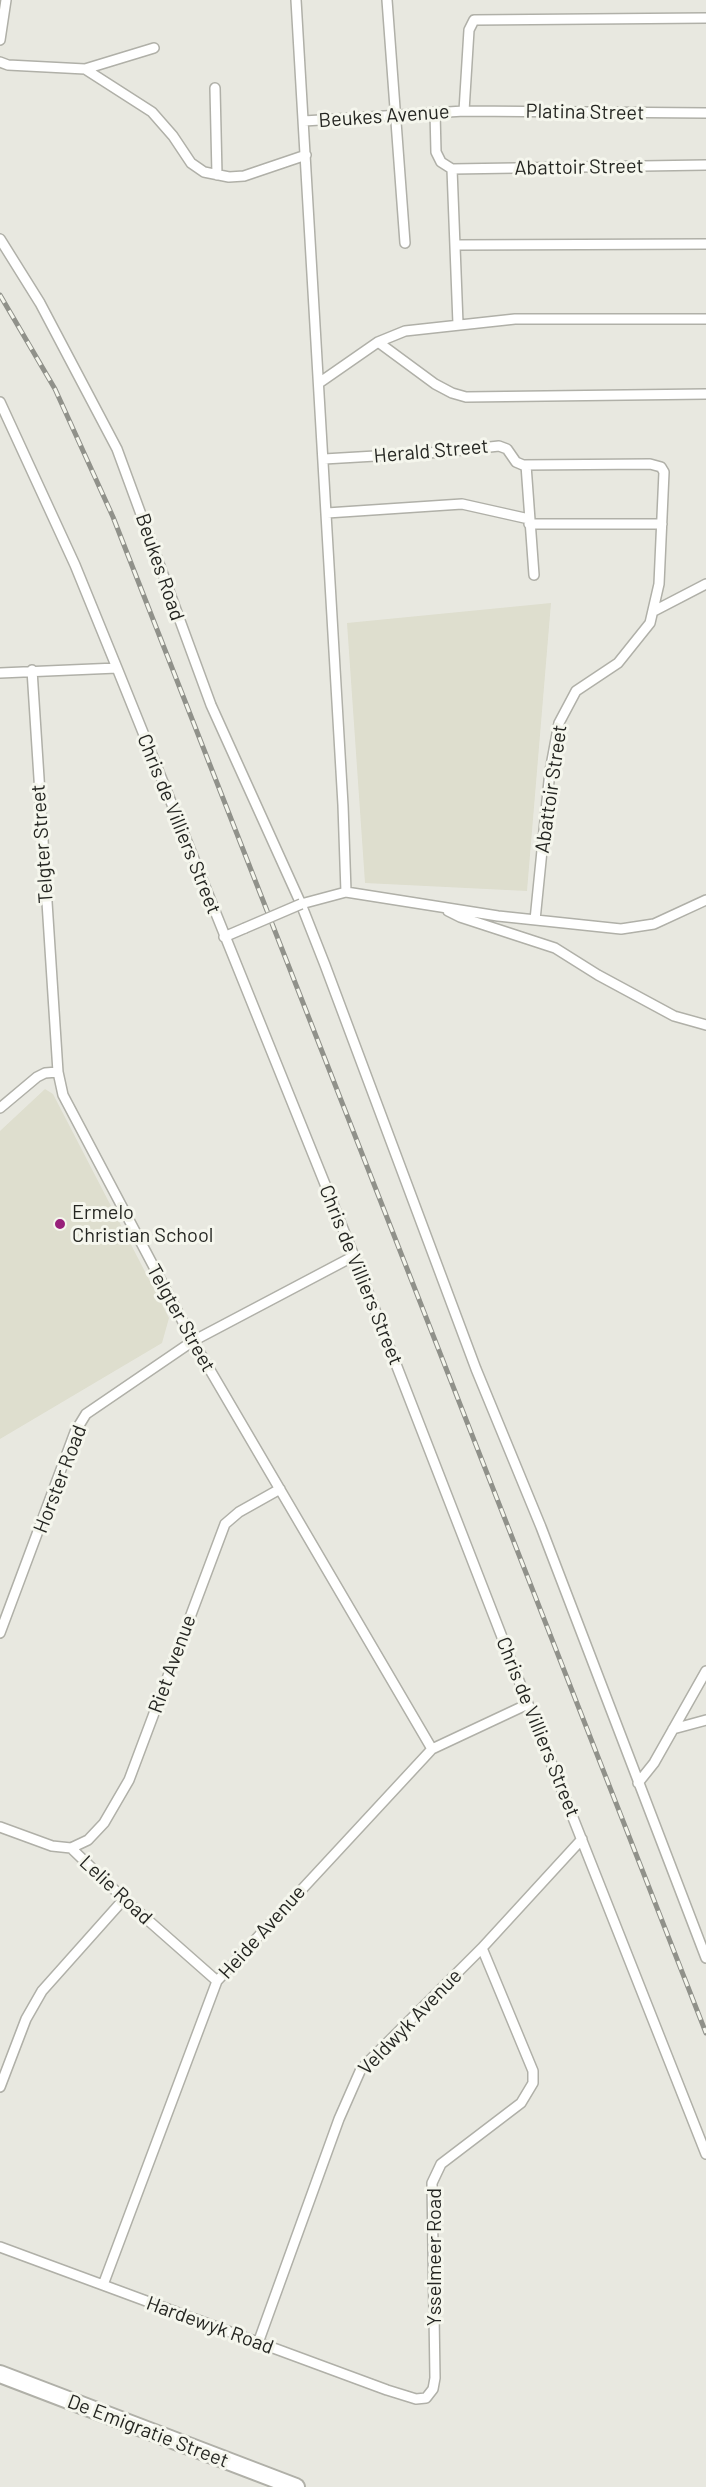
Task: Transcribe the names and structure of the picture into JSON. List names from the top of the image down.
{
  "streets": {
    "highway": ["De Emigratie Street"],
    "street": [
      "Platina Street",
      "Beukes Avenue",
      "Abattoir Street",
      "Herald Street",
      "Beukes Road",
      "Chris de Villiers Street",
      "Telgter Street",
      "Horster Road",
      "Riet Avenue",
      "Lelie Road",
      "Heide Avenue",
      "Veldwyk Avenue",
      "Ysselmeer Road",
      "Hardewyk Road"
    ]
  },
  "crossings": [
    ["Platina Street", "Beukes Avenue"],
    ["Abattoir Street", "Herald Street"],
    ["Chris de Villiers Street", "Horster Road"],
    ["Chris de Villiers Street", "Heide Avenue"],
    ["Chris de Villiers Street", "Veldwyk Avenue"],
    ["Telgter Street", "Horster Road"],
    ["Telgter Street", "Riet Avenue"],
    ["Telgter Street", "Heide Avenue"],
    ["Riet Avenue", "Lelie Road"],
    ["Lelie Road", "Heide Avenue"],
    ["Heide Avenue", "Hardewyk Road"],
    ["Veldwyk Avenue", "Ysselmeer Road"],
    ["Veldwyk Avenue", "Hardewyk Road"],
    ["Ysselmeer Road", "Hardewyk Road"]
  ],
  "places": ["Ermelo Christian School"]
}
